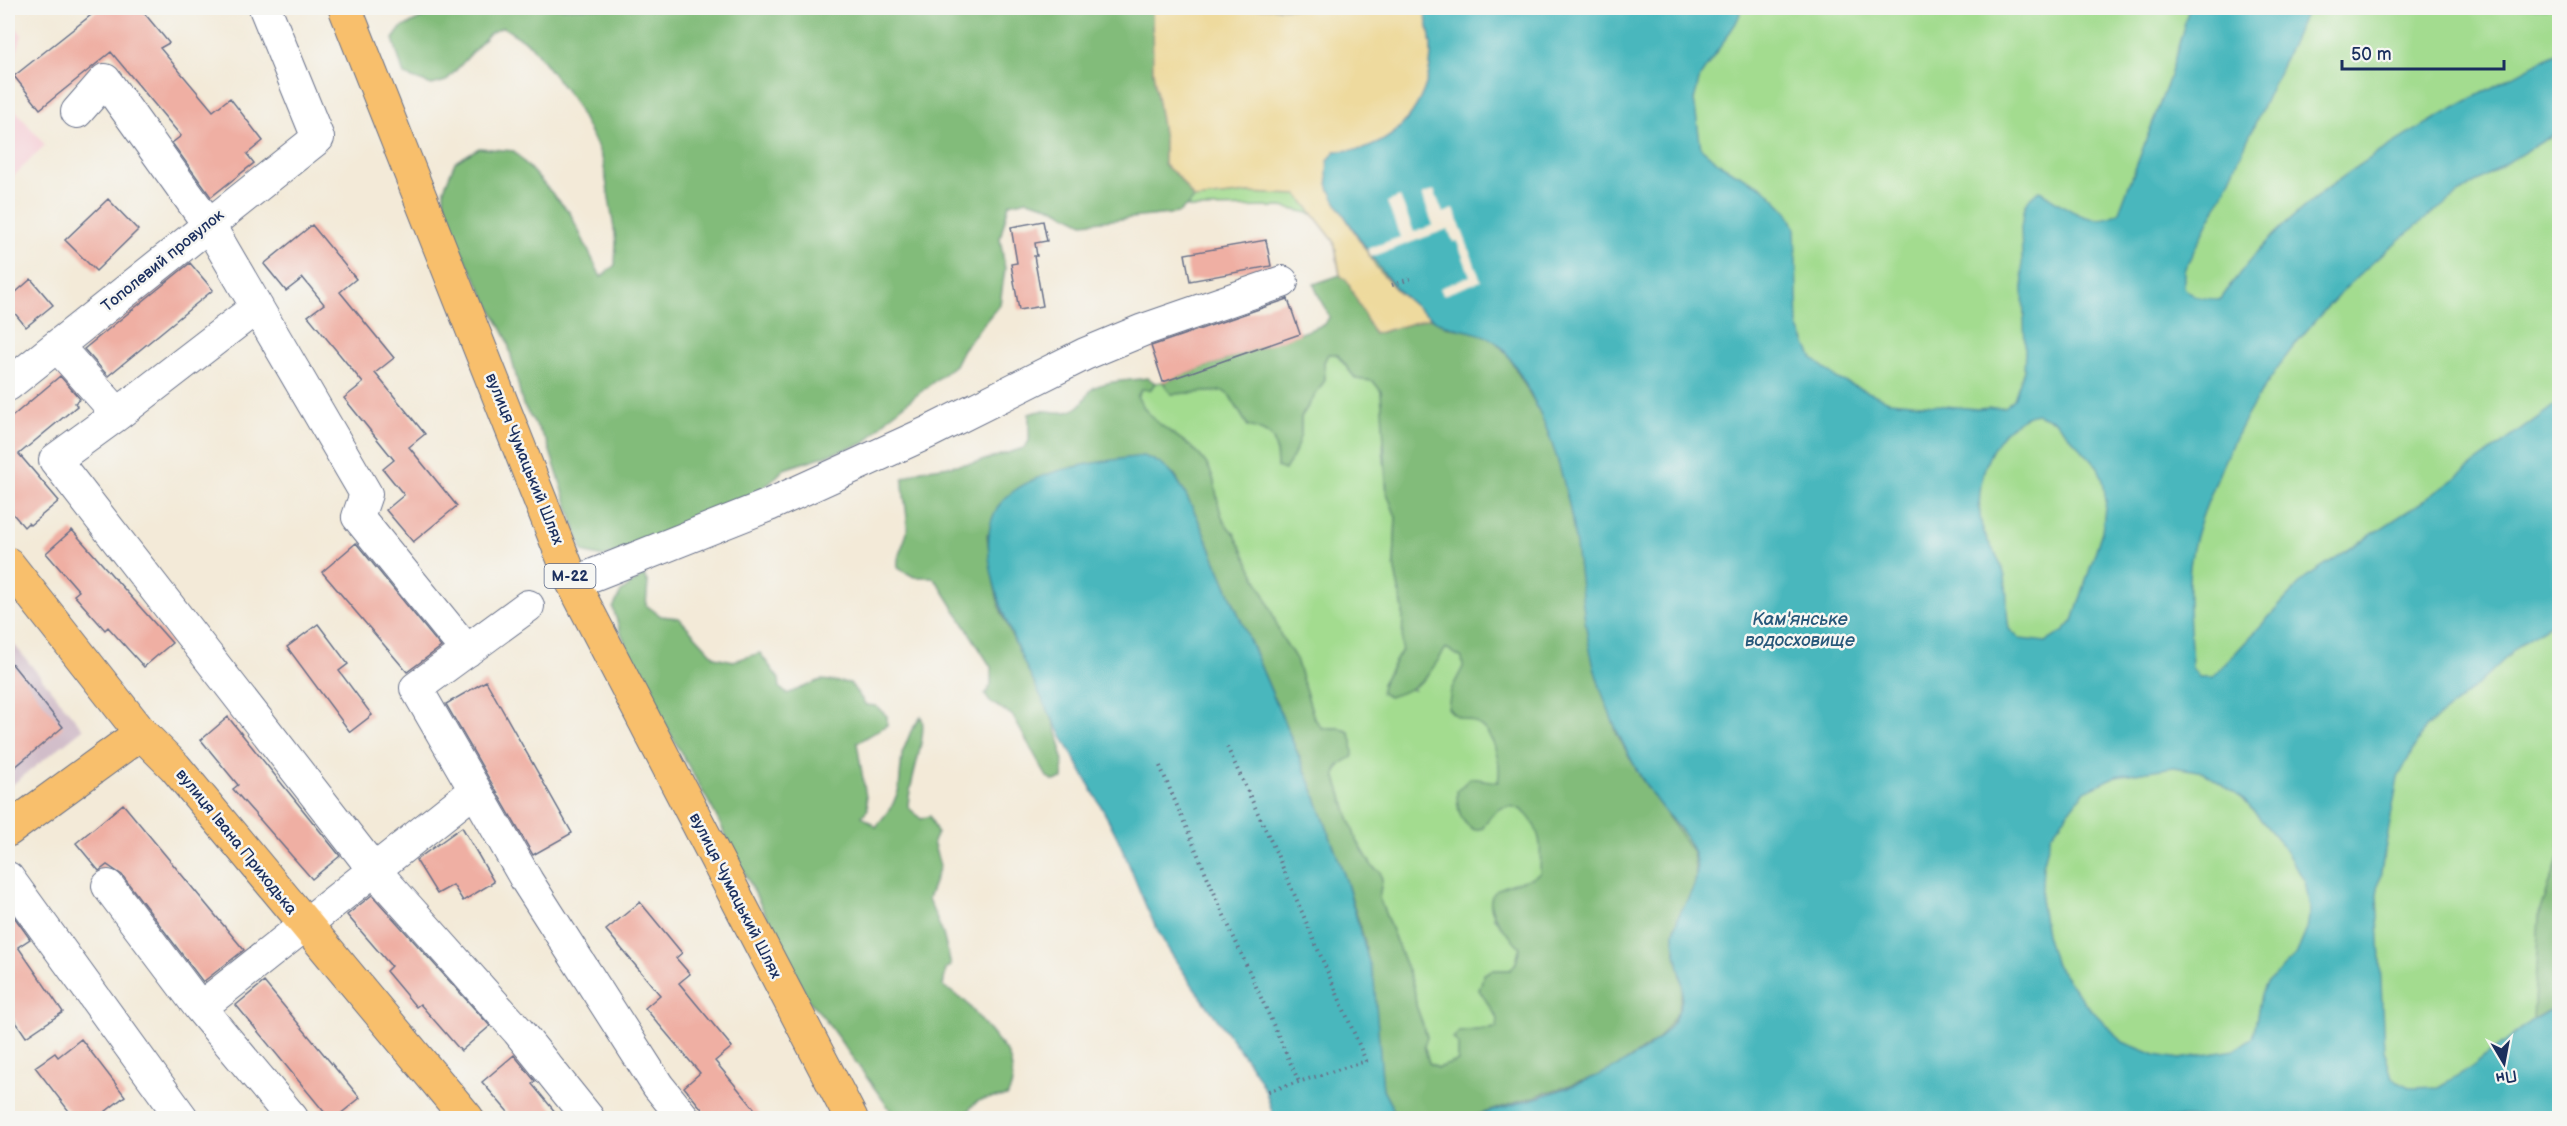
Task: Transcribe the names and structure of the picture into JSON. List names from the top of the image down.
{
  "streets": {
    "main road": ["вулиця Чумацький Шлях", "М-22", "вулиця Івана Приходька"],
    "street": ["Тополевий провулок"]
  },
  "water": ["Кам'янське водосховище"],
  "scale_bar": "50 m",
  "north": "bottom"
}
